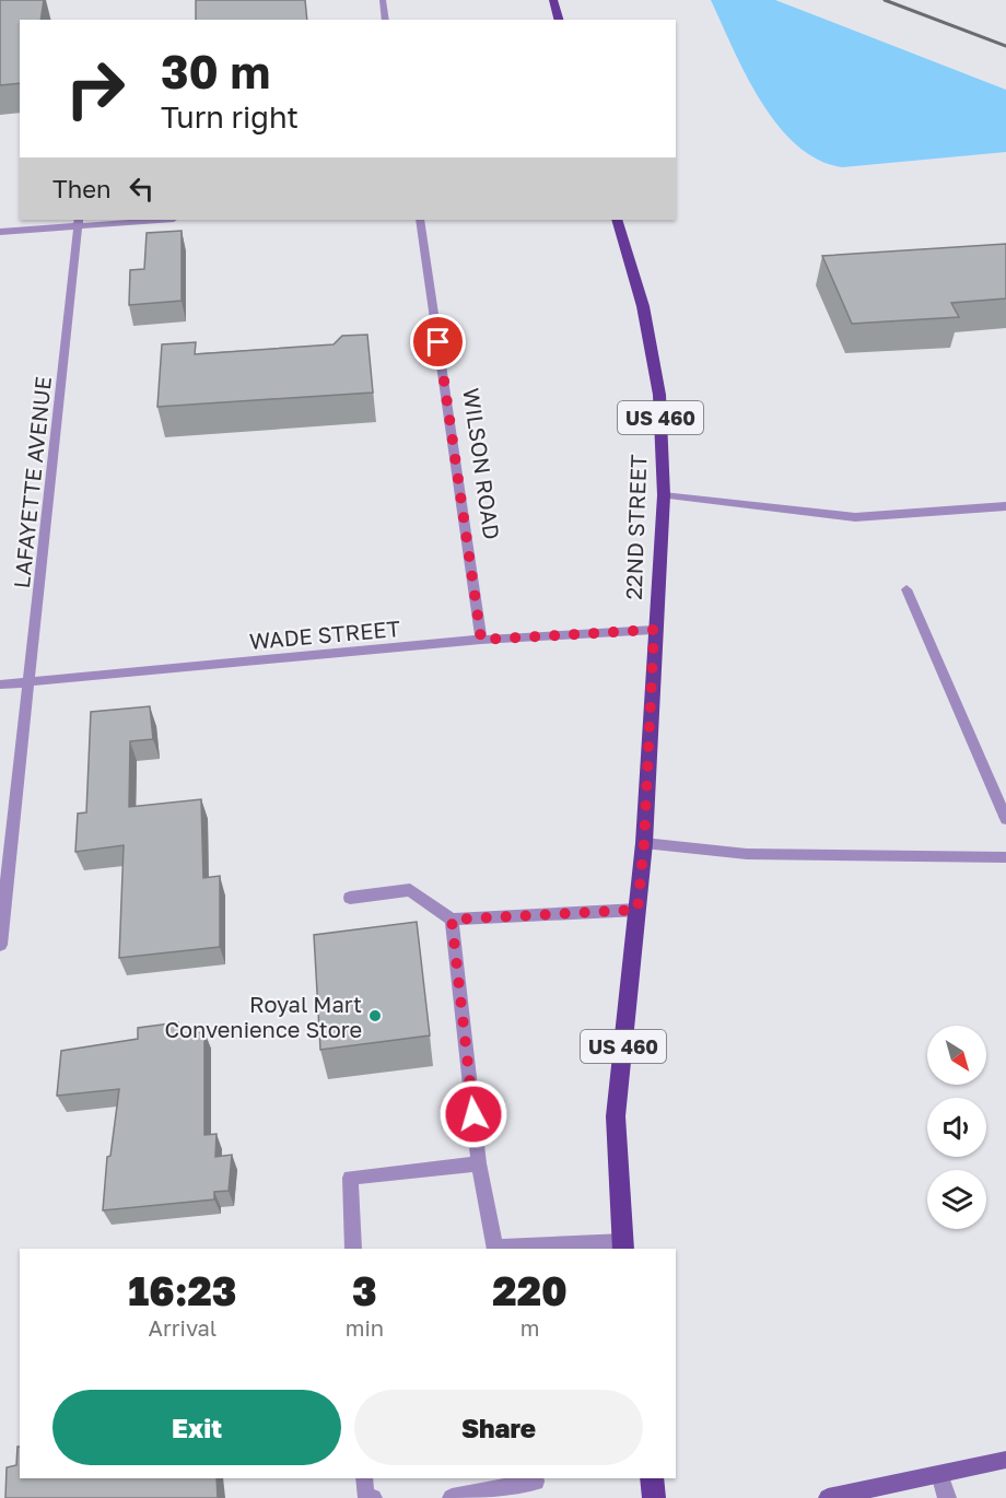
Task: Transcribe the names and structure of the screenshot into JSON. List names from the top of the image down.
{
  "streets": {
    "main road": ["US 460", "22ND STREET"],
    "street": ["WILSON ROAD", "LAFAYETTE AVENUE", "WADE STREET"]
  },
  "crossings": [
    ["US 460", "22ND STREET"],
    ["WILSON ROAD", "WADE STREET"],
    ["LAFAYETTE AVENUE", "WADE STREET"],
    ["22ND STREET", "WADE STREET"]
  ],
  "places": ["Royal Mart Convenience Store"],
  "north": "bottom right",
  "page": {
    "turn": ["30 m", "Turn right"],
    "then": "Then",
    "eta": [
      "16:23",
      "Arrival",
      "3",
      "min",
      "220",
      "m"
    ],
    "buttons": ["Exit", "Share"]
  }
}
